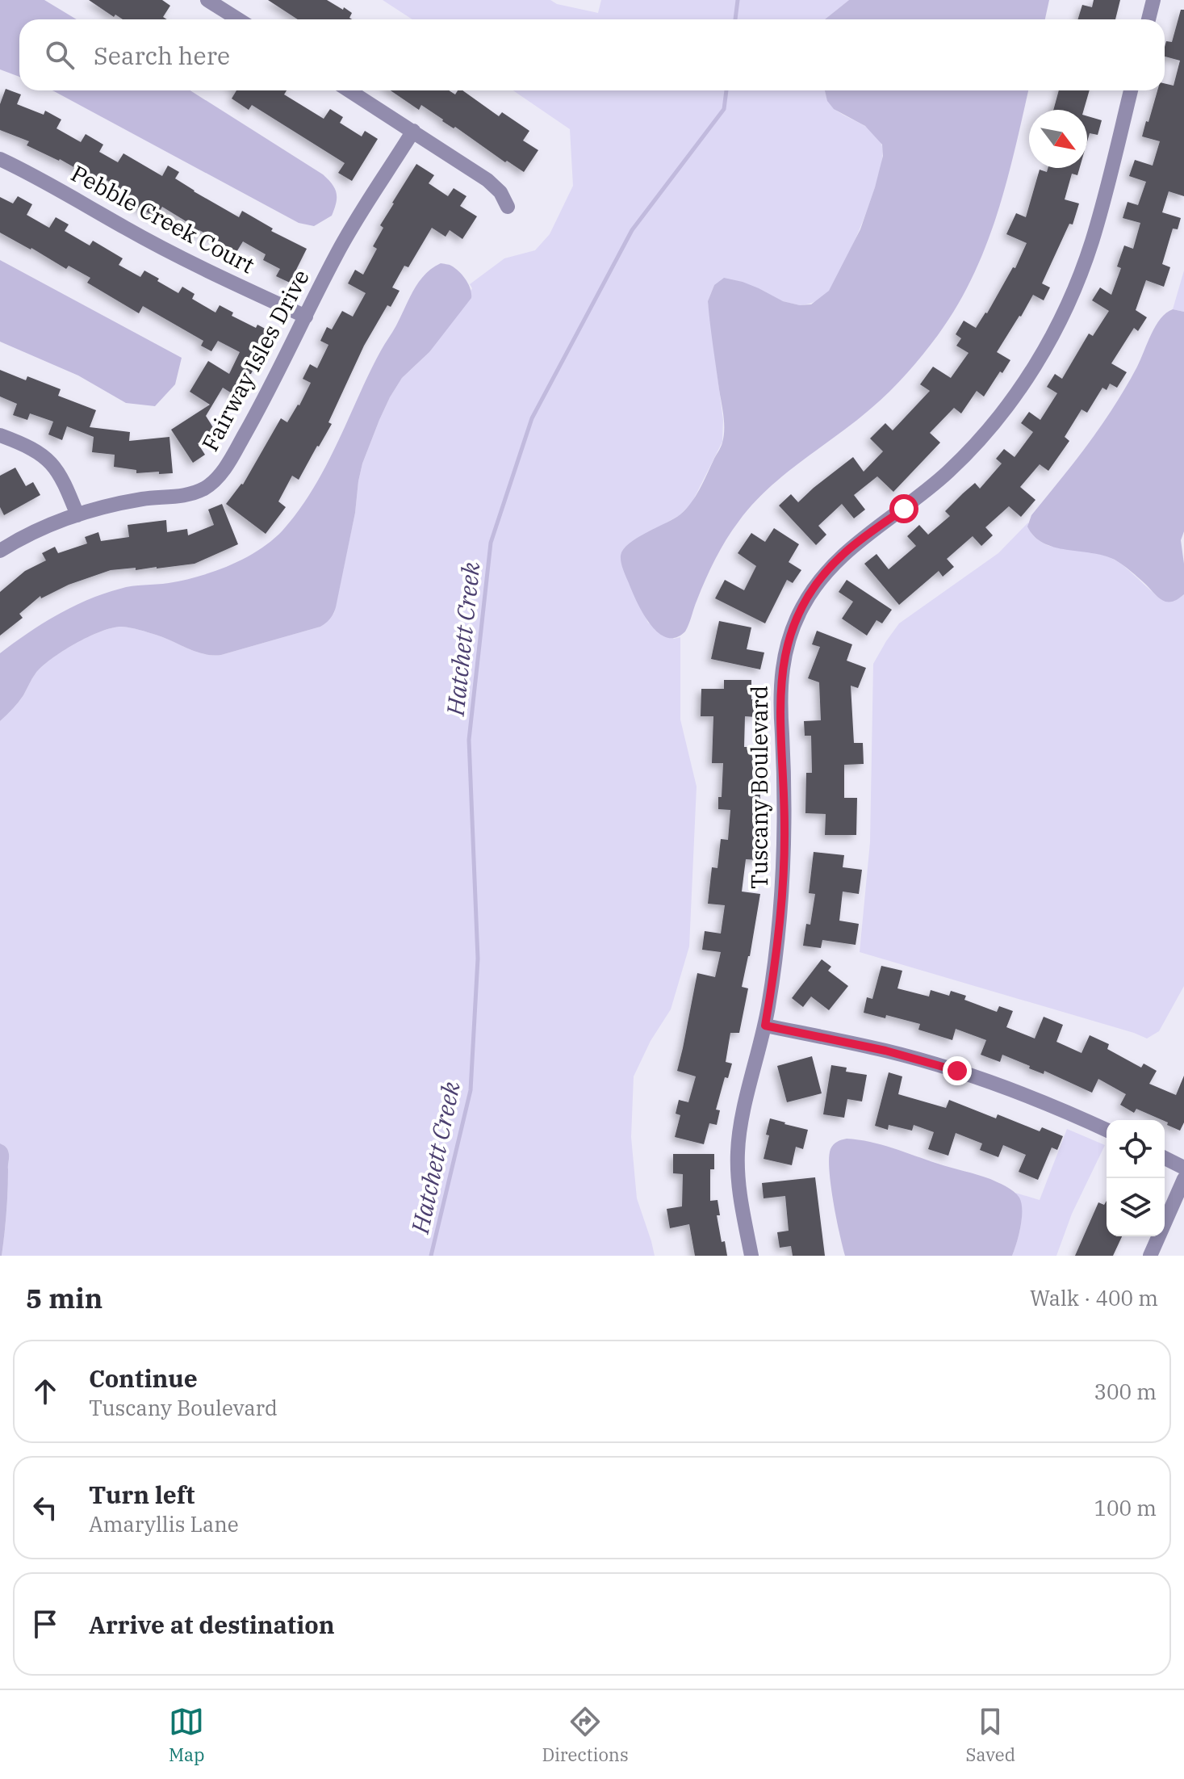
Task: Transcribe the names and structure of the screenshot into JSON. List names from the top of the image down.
{
  "streets": {
    "street": ["Pebble Creek Court", "Fairway Isles Drive", "Tuscany Boulevard"]
  },
  "crossings": [
    ["Pebble Creek Court", "Fairway Isles Drive"]
  ],
  "water": ["Hatchett Creek"],
  "north": "bottom right",
  "page": {
    "search": "Search here",
    "heading": ["5 min", "Walk · 400 m"],
    "list": [
      ["Continue", "Tuscany Boulevard", "300 m"],
      ["Turn left", "Amaryllis Lane", "100 m"],
      "Arrive at destination"
    ],
    "nav": ["Map", "Directions", "Saved"]
  }
}
